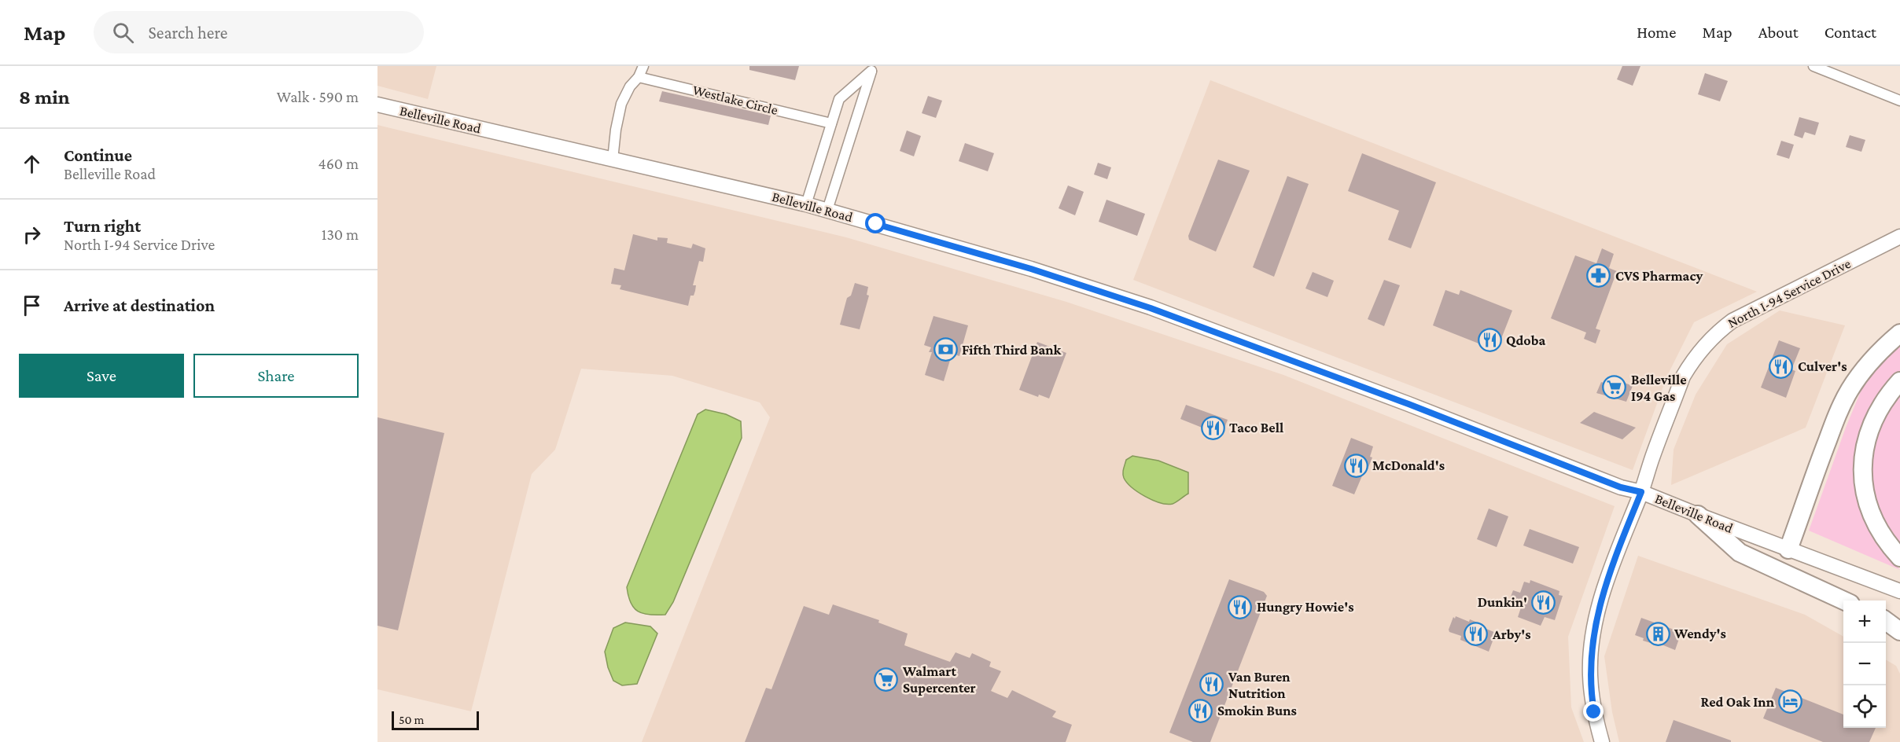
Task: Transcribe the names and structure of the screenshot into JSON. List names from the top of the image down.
{
  "streets": {
    "main road": ["Belleville Road", "North I-94 Service Drive"],
    "street": ["Westlake Circle"]
  },
  "crossings": [
    ["Belleville Road", "North I-94 Service Drive"]
  ],
  "places": {
    "pharmacy": ["CVS Pharmacy"],
    "restaurant": [
      "Qdoba",
      "Culver's",
      "Taco Bell",
      "McDonald's",
      "Dunkin'",
      "Hungry Howie's",
      "Arby's",
      "Van Buren Nutrition",
      "Smokin Buns"
    ],
    "bank": ["Fifth Third Bank"],
    "supermarket": ["Belleville I94 Gas", "Walmart Supercenter"],
    "building": ["Wendy's"],
    "hotel": ["Red Oak Inn"]
  },
  "scale_bar": "50 m",
  "page": {
    "header": "Map",
    "search": "Search here",
    "nav": [
      "Home",
      "Map",
      "About",
      "Contact"
    ],
    "heading": ["8 min", "Walk · 590 m"],
    "list": [
      ["Continue", "Belleville Road", "460 m"],
      ["Turn right", "North I-94 Service Drive", "130 m"],
      "Arrive at destination"
    ],
    "buttons": ["Save", "Share"],
    "map_buttons": ["+", "−"],
    "scale": "50 m"
  }
}
